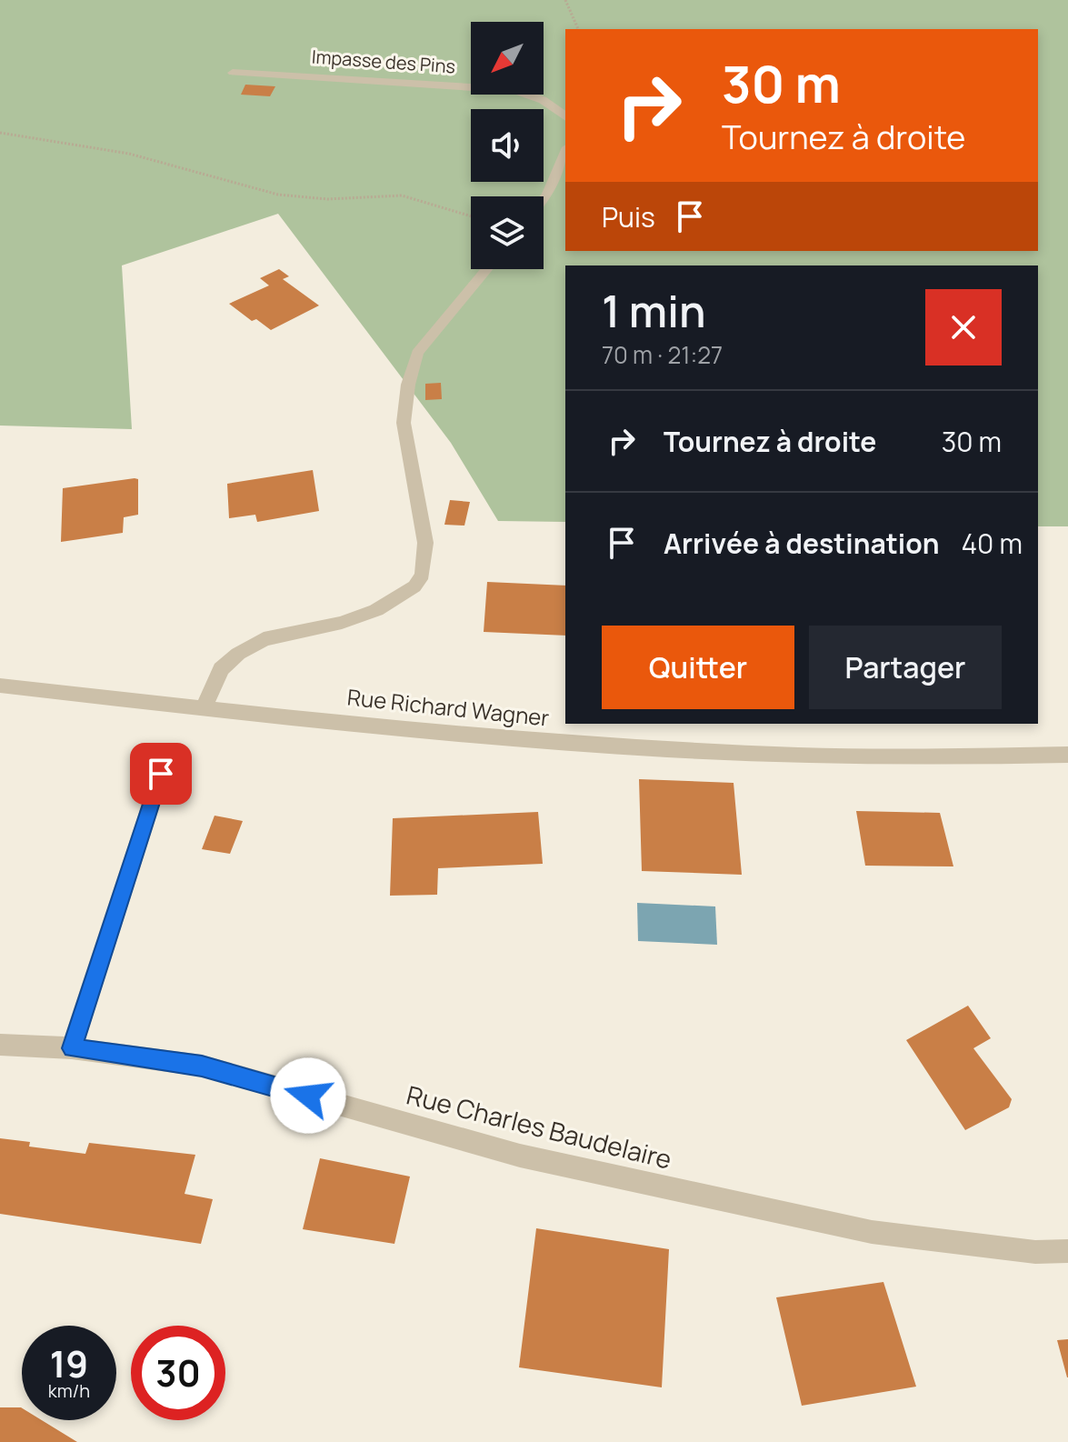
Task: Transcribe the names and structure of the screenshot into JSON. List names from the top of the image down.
{
  "streets": {
    "street": ["Impasse des Pins", "Rue Richard Wagner", "Rue Charles Baudelaire"]
  },
  "north": "bottom left",
  "page": {
    "turn": ["30 m", "Tournez à droite"],
    "then": "Puis",
    "heading": ["1 min", "70 m · 21:27"],
    "list": [
      {
        "name": "Tournez à droite",
        "value": "30 m"
      },
      {
        "name": "Arrivée à destination",
        "value": "40 m"
      }
    ],
    "buttons": ["Quitter", "Partager"],
    "speed": "19 km/h",
    "limit": "30"
  }
}
